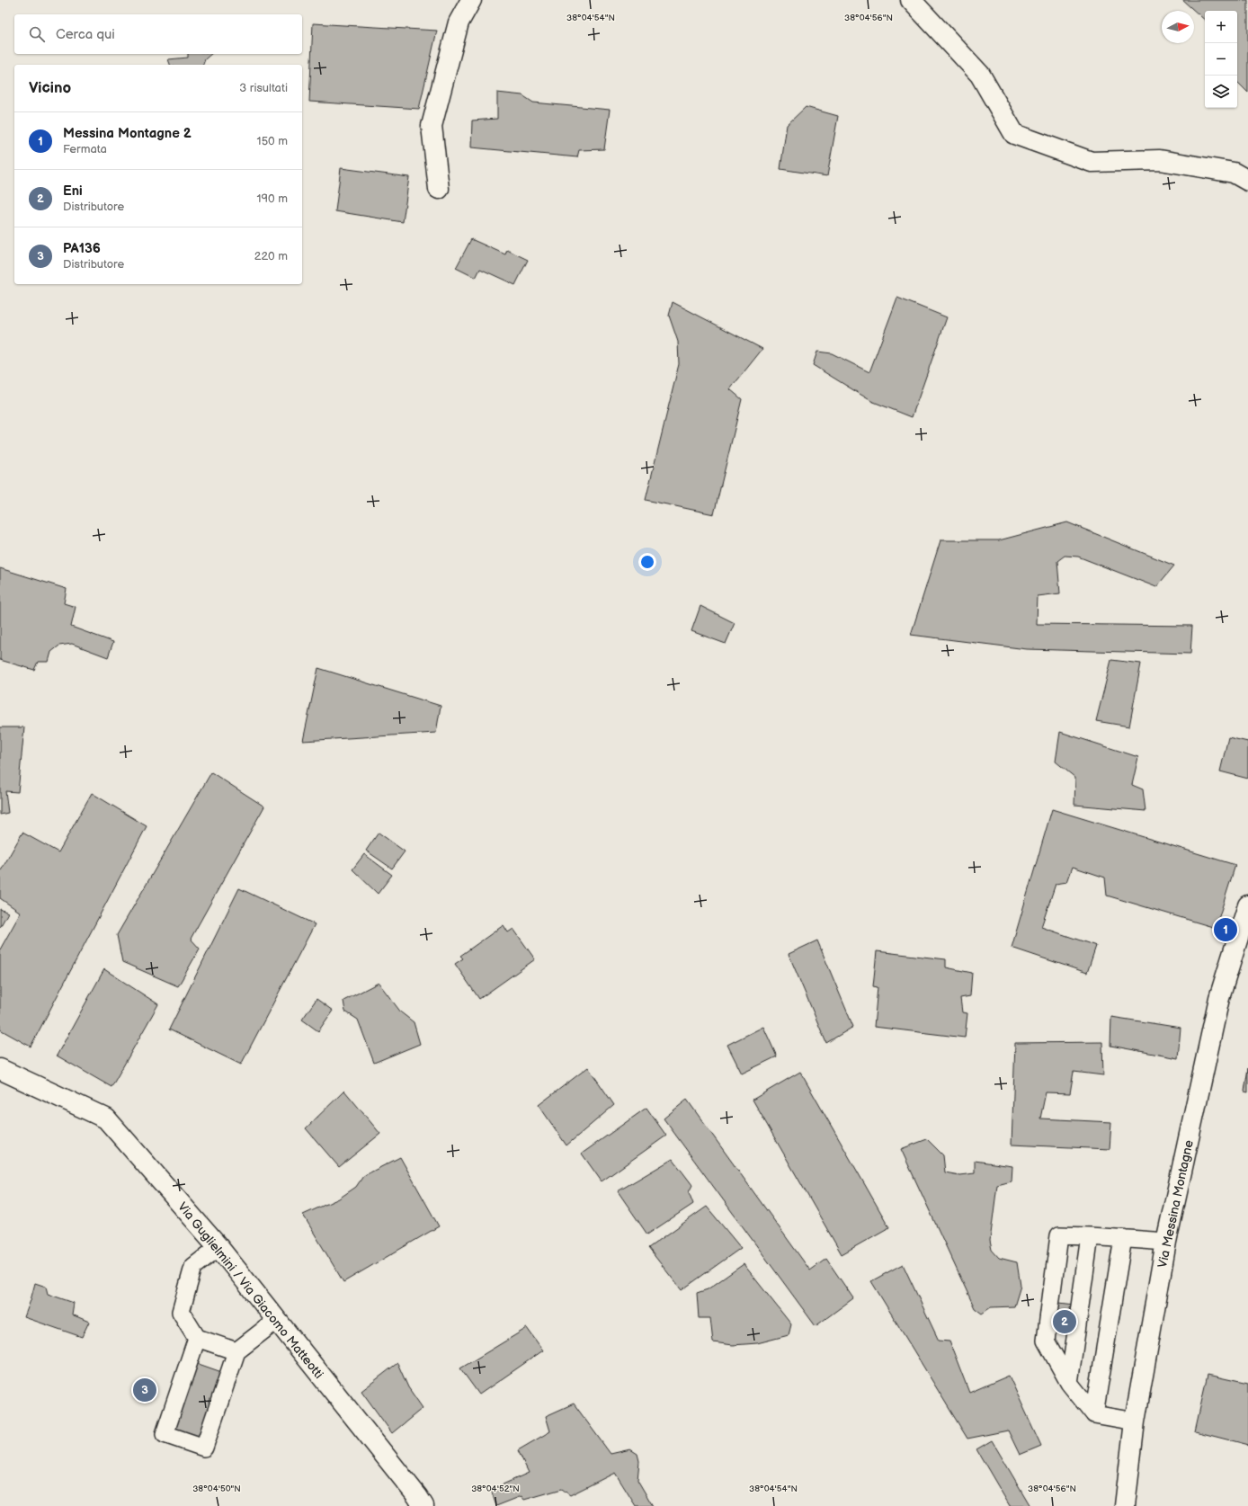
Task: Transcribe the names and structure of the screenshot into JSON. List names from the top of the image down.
{
  "streets": {
    "street": ["Via Messina Montagne", "Via Guglielmini / Via Giacomo Matteotti"]
  },
  "north": "right",
  "page": {
    "map_buttons": ["+", "−"],
    "search": "Cerca qui",
    "heading": ["Vicino", "3 risultati"],
    "list": [
      {
        "mark": "1",
        "name": "Messina Montagne 2",
        "note": "Fermata",
        "value": "150 m"
      },
      {
        "mark": "2",
        "name": "Eni",
        "note": "Distributore",
        "value": "190 m"
      },
      {
        "mark": "3",
        "name": "PA136",
        "note": "Distributore",
        "value": "220 m"
      }
    ],
    "pins": ["1", "2", "3"]
  },
  "coordinates": [
    "38°04'54\"N",
    "38°04'56\"N",
    "38°04'50\"N",
    "38°04'52\"N"
  ]
}
